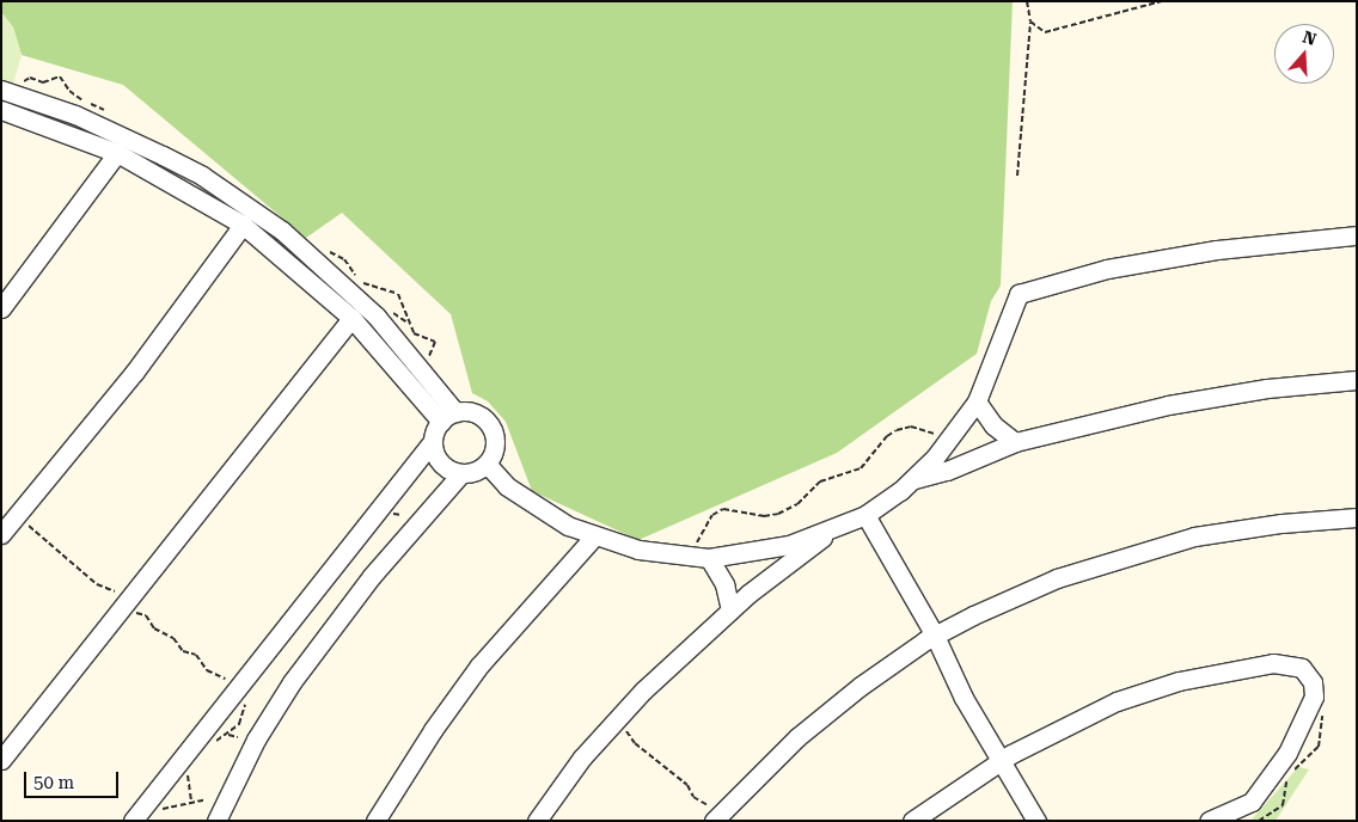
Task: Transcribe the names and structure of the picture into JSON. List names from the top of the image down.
{
  "scale_bar": "50 m",
  "north": "top"
}
